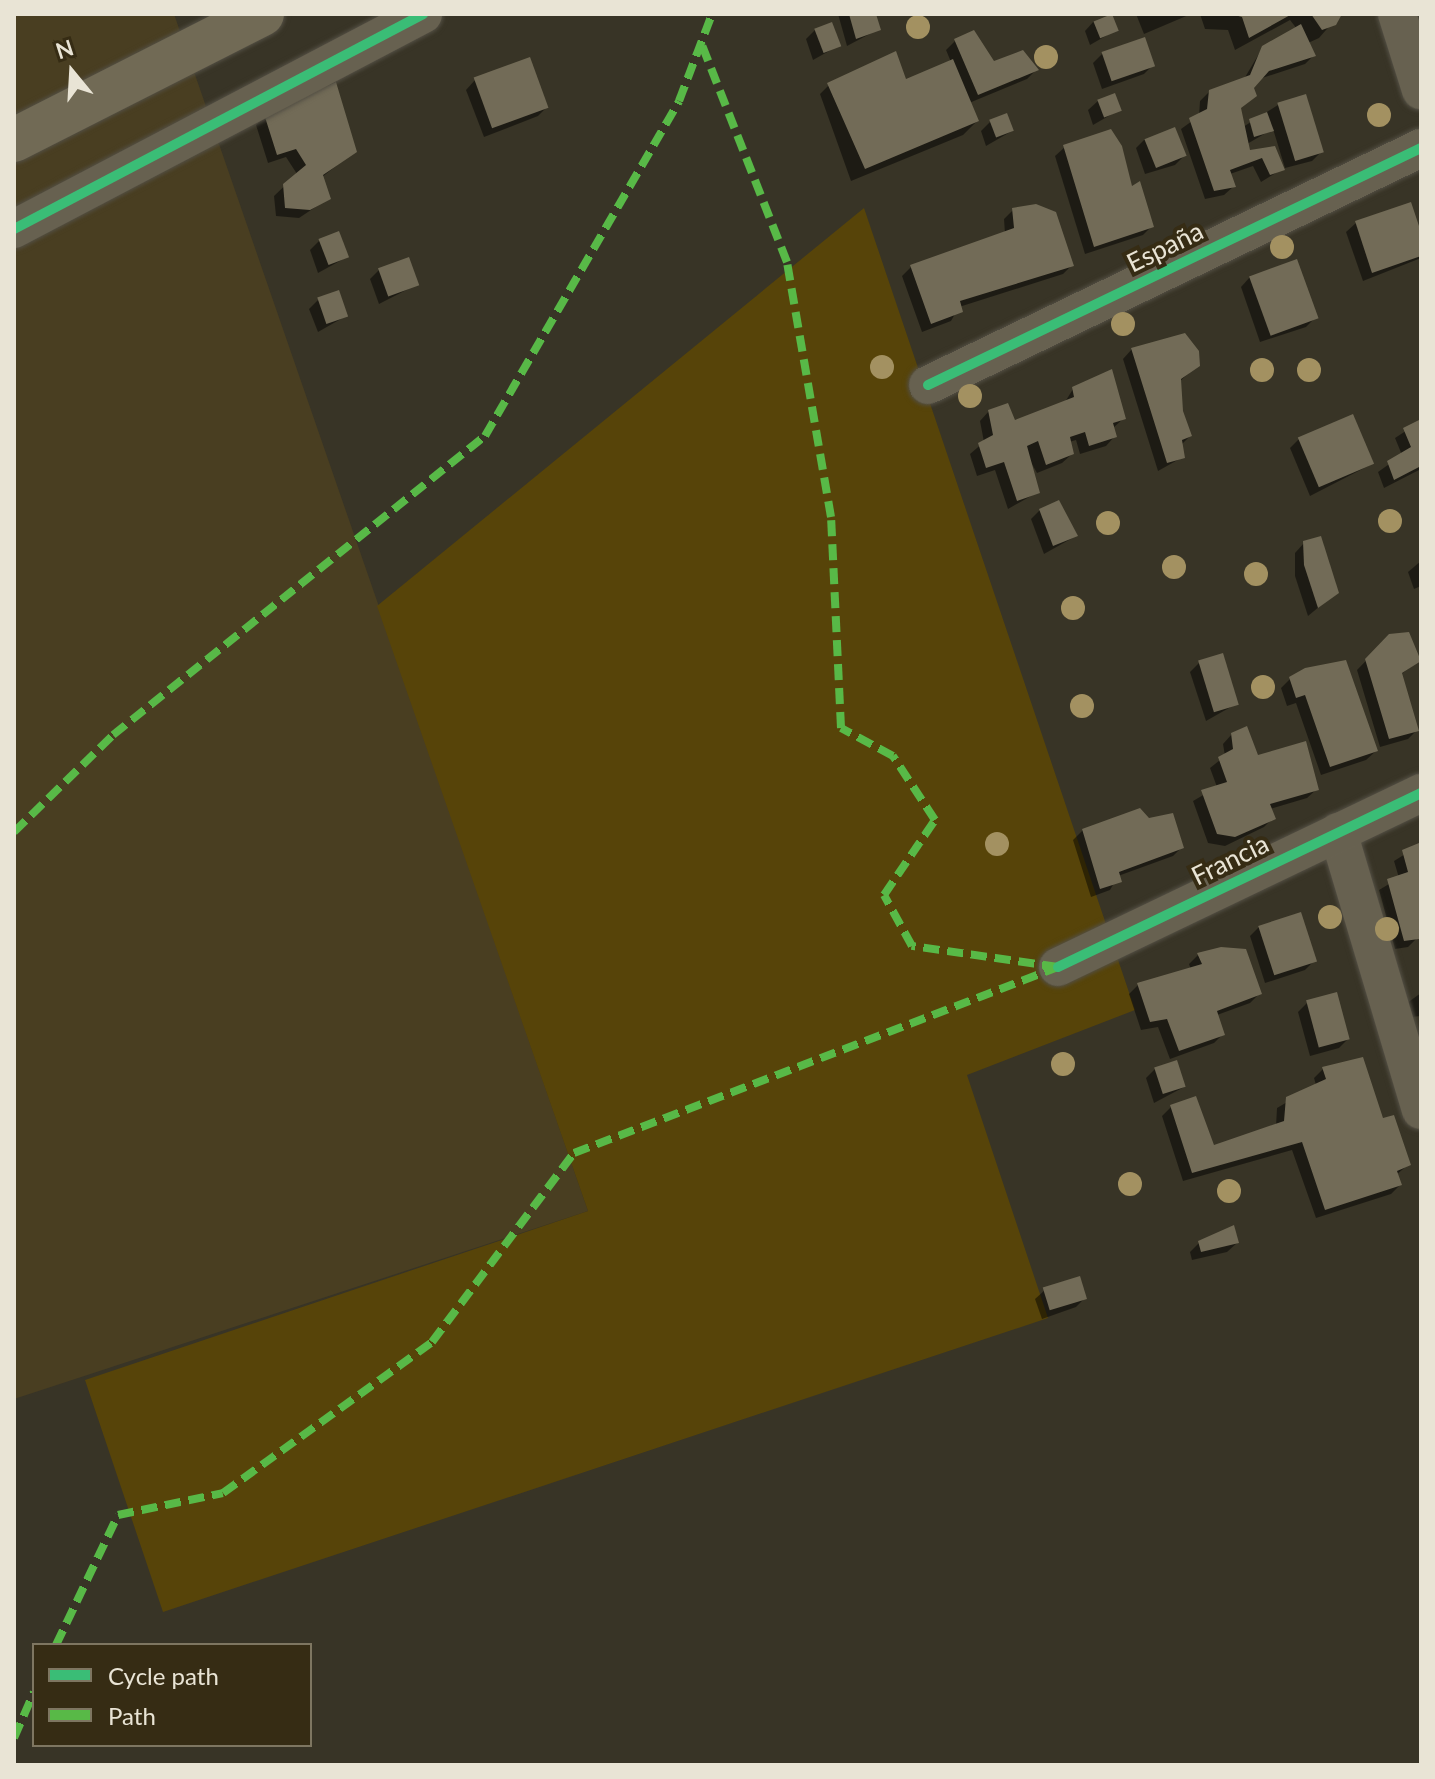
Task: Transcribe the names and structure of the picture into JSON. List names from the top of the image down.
{
  "streets": {
    "street": ["España", "Francia"]
  },
  "legend": ["Cycle path", "Path"],
  "north": "top"
}
